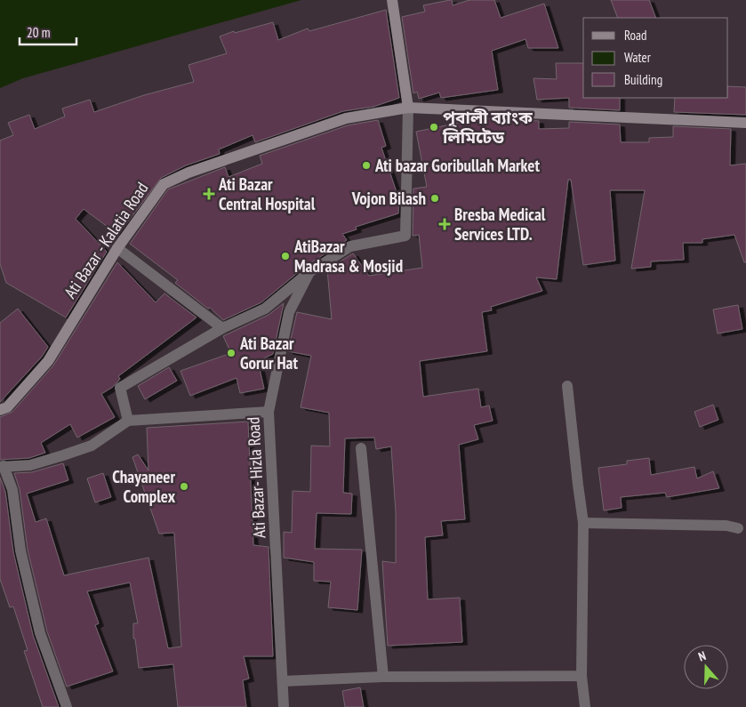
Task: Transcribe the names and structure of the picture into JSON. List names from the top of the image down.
{
  "streets": {
    "main road": ["Ati Bazar - Kalatia Road"],
    "street": ["Ati Bazar- Hizla Road"]
  },
  "places": {
    "other": [
      "পূবালী ব্যাংক লিমিটেড",
      "Ati bazar Goribullah Market",
      "Vojon Bilash",
      "AtiBazar Madrasa & Mosjid",
      "Ati Bazar Gorur Hat",
      "Chayaneer Complex"
    ],
    "health": ["Ati Bazar Central Hospital", "Bresba Medical Services LTD."]
  },
  "legend": ["Road", "Water", "Building"],
  "scale_bar": "20 m",
  "north": "top"
}
